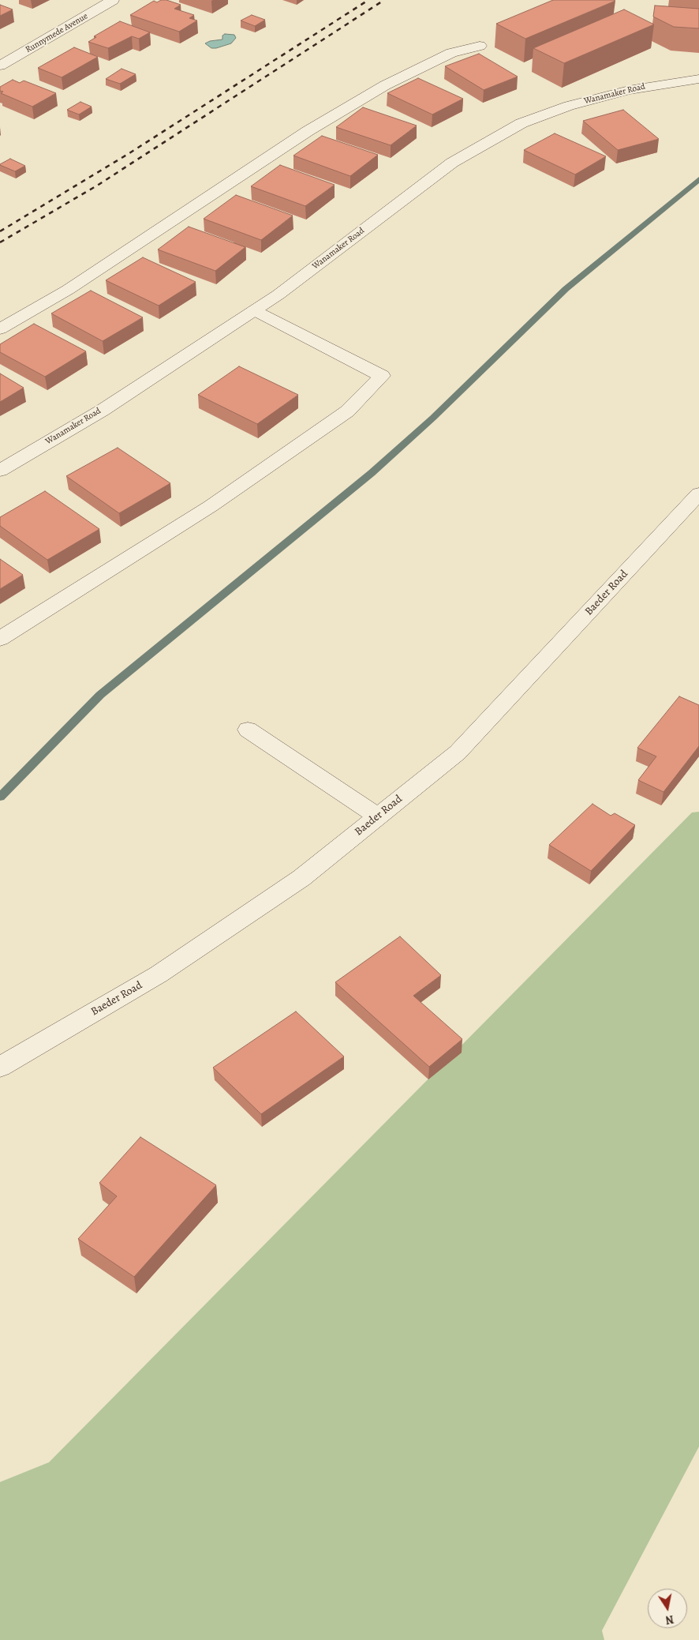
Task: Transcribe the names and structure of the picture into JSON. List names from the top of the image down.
{
  "streets": {
    "street": ["Runnymede Avenue", "Wanamaker Road", "Baeder Road"]
  },
  "north": "bottom"
}
